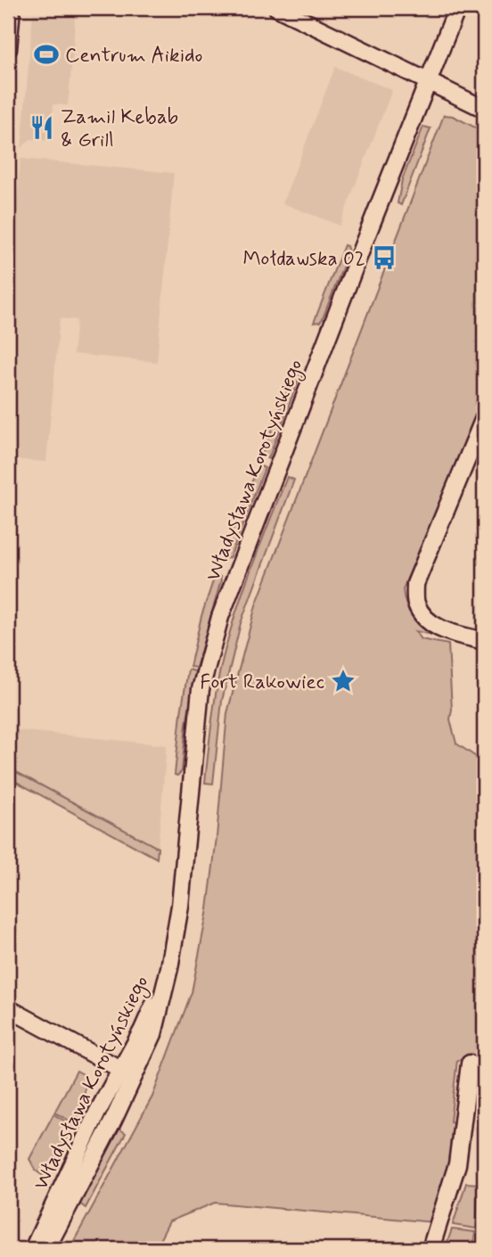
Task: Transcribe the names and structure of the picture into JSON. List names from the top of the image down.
{
  "streets": {
    "street": ["Władysława Korotyńskiego"]
  },
  "places": {
    "sports": ["Centrum Aikido"],
    "restaurant": ["Zamil Kebab & Grill"],
    "bus stop": ["Mołdawska 02"],
    "place": ["Fort Rakowiec"]
  }
}
